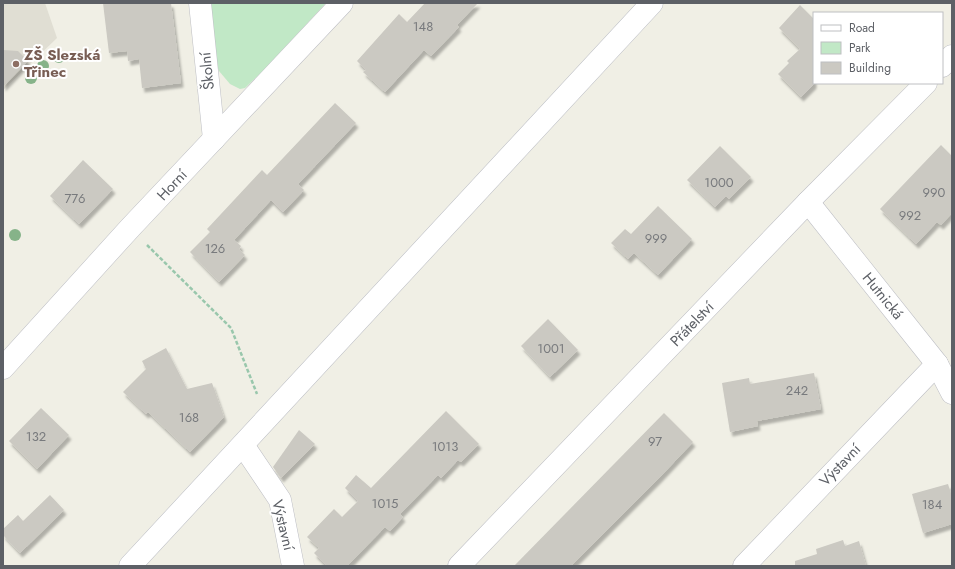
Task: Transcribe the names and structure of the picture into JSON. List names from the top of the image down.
{
  "streets": {
    "street": [
      "Školní",
      "Horní",
      "Hutnická",
      "Přátelství",
      "Výstavní"
    ]
  },
  "crossings": [
    ["Školní", "Horní"],
    ["Hutnická", "Přátelství"],
    ["Hutnická", "Výstavní"]
  ],
  "places": ["ZŠ Slezská Třinec"],
  "house_numbers": [
    "148",
    "1000",
    "990",
    "776",
    "992",
    "999",
    "126",
    "1001",
    "242",
    "168",
    "132",
    "97",
    "1013",
    "1015",
    "184"
  ],
  "legend": ["Road", "Park", "Building"]
}
